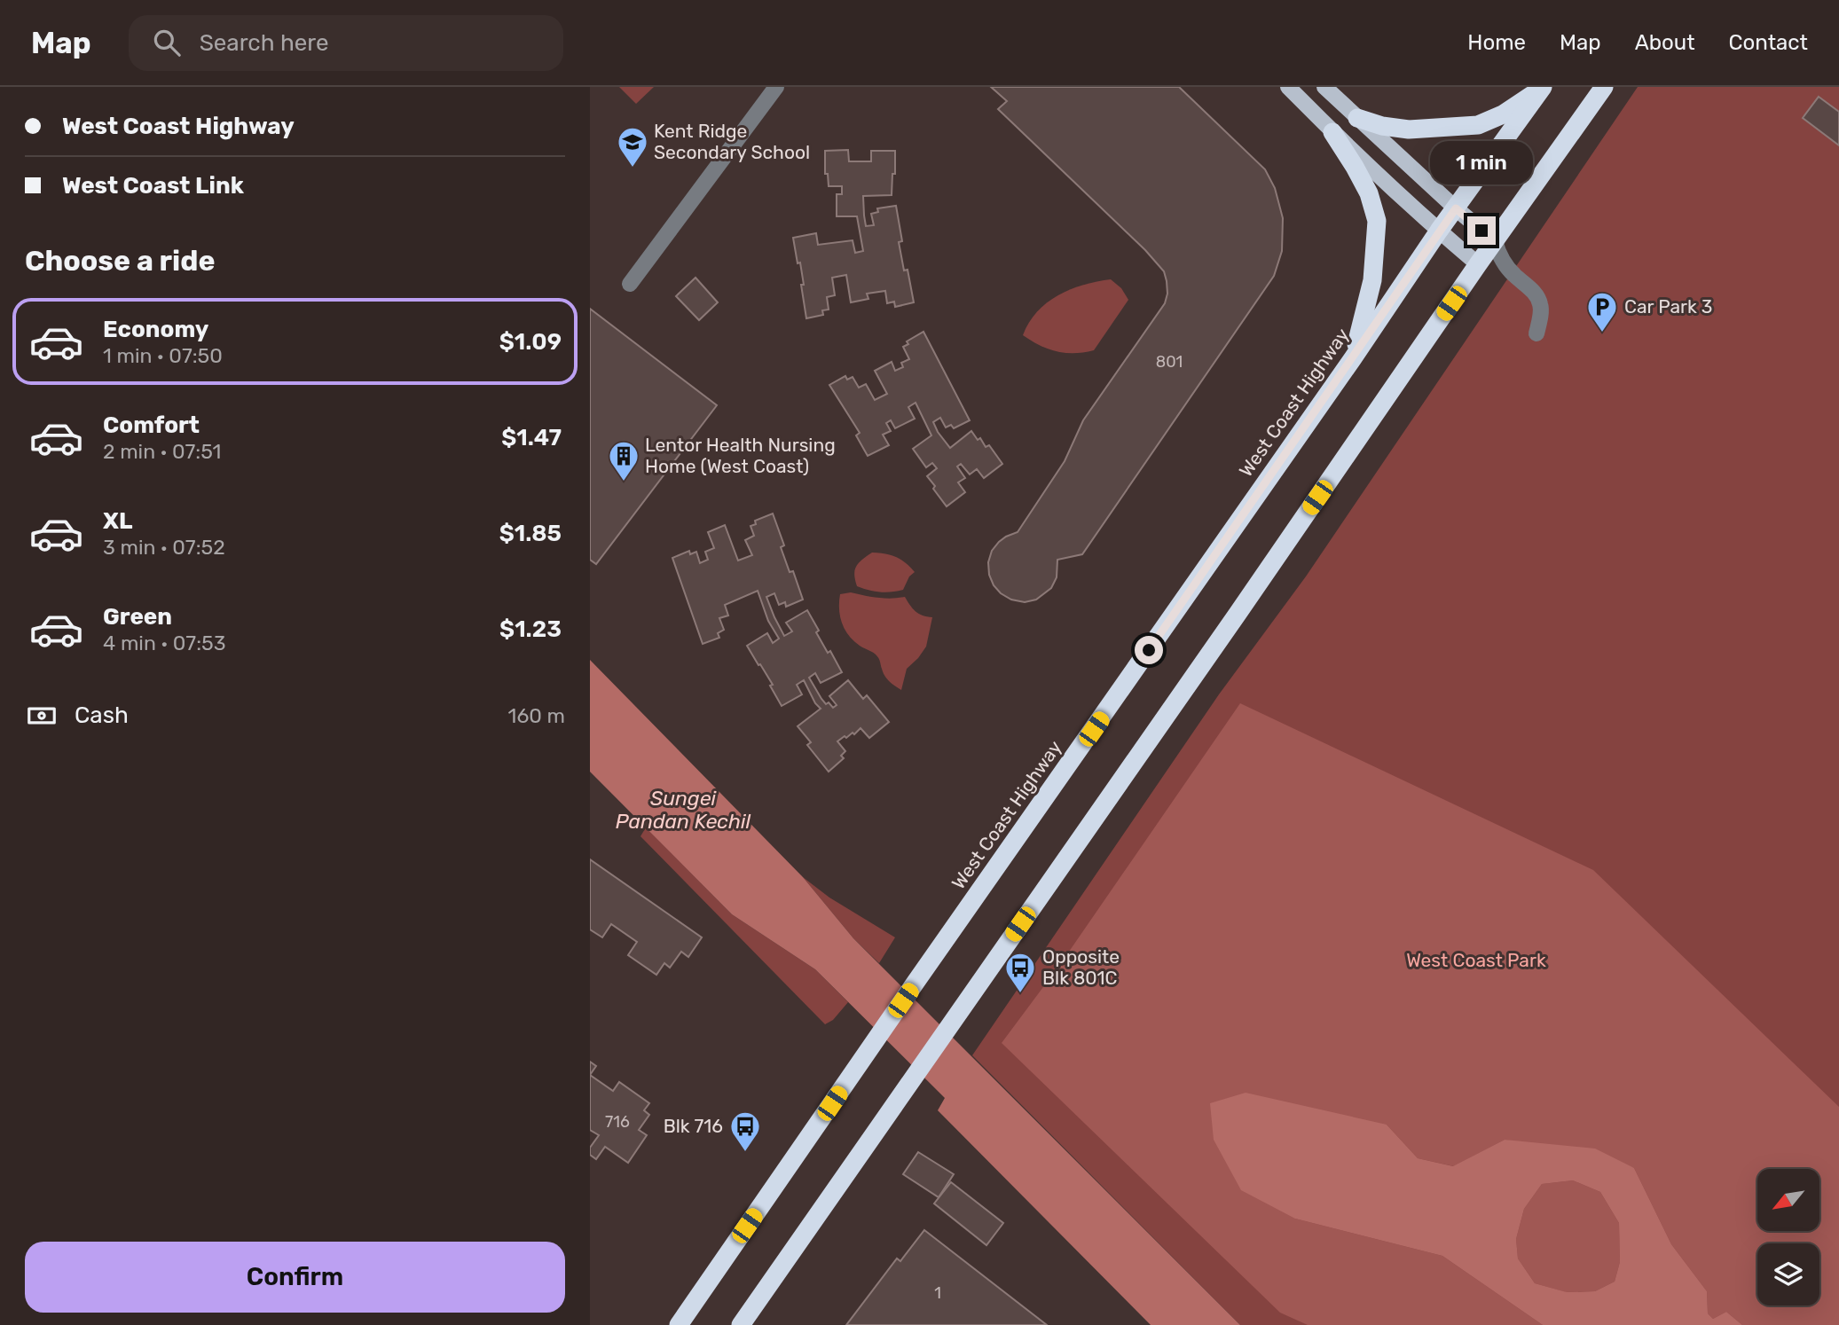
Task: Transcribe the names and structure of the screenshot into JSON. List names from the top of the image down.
{
  "streets": {
    "highway": ["West Coast Highway"]
  },
  "water": ["Sungei Pandan Kechil"],
  "parks": ["West Coast Park"],
  "places": {
    "school or university": ["Kent Ridge Secondary School"],
    "parking": ["Car Park 3"],
    "building": ["Lentor Health Nursing Home (West Coast)"],
    "bus stop": ["Opposite Blk 801C", "Blk 716"]
  },
  "house_numbers": ["801", "716", "1"],
  "north": "bottom left",
  "page": {
    "header": "Map",
    "search": "Search here",
    "nav": [
      "Home",
      "Map",
      "About",
      "Contact"
    ],
    "banner": ["West Coast Highway", "West Coast Link"],
    "bubble": "1 min",
    "heading": "Choose a ride",
    "list": [
      {
        "name": "Economy",
        "note": "1 min · 07:50",
        "value": "$1.09"
      },
      {
        "name": "Comfort",
        "note": "2 min · 07:51",
        "value": "$1.47"
      },
      {
        "name": "XL",
        "note": "3 min · 07:52",
        "value": "$1.85"
      },
      {
        "name": "Green",
        "note": "4 min · 07:53",
        "value": "$1.23"
      }
    ],
    "pay": ["Cash", "160 m"],
    "buttons": "Confirm"
  }
}
